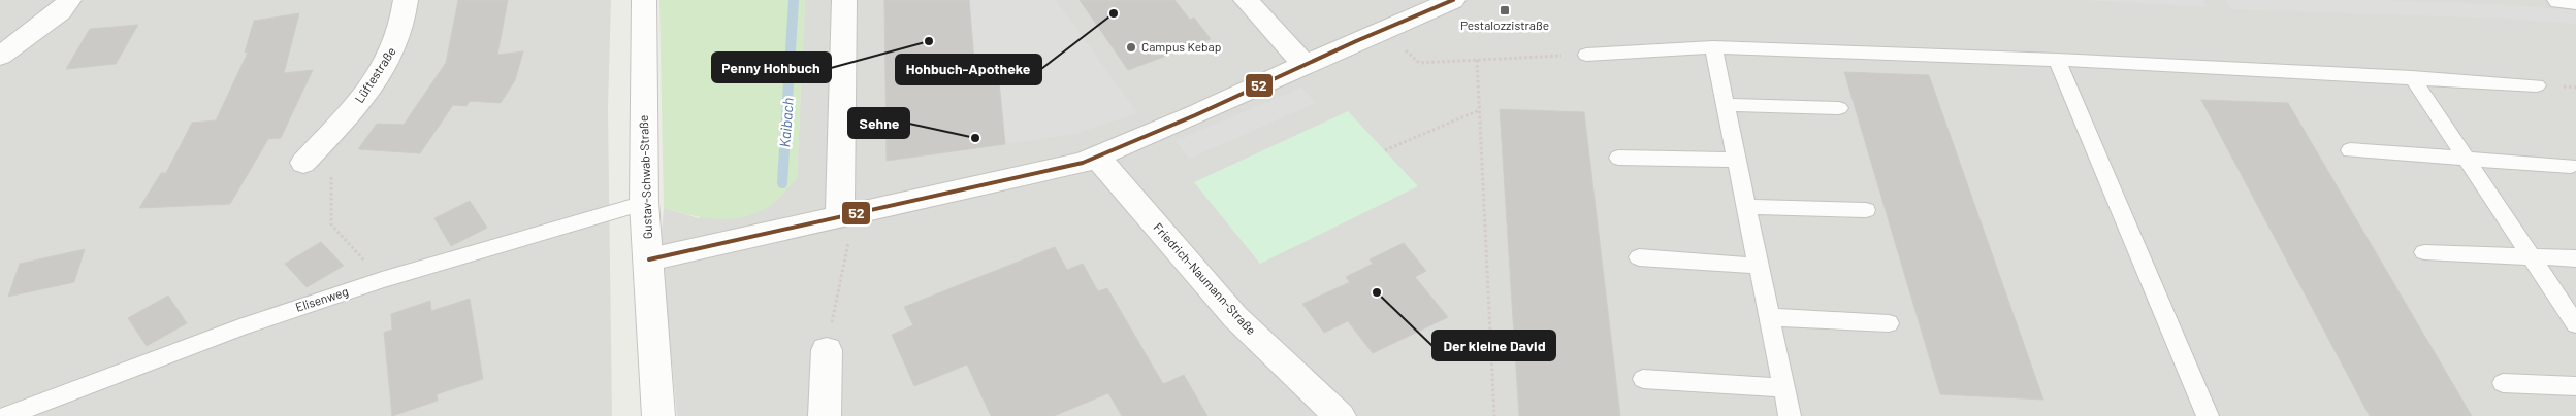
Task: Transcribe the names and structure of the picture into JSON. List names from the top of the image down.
{
  "streets": {
    "street": ["Lüftestraße", "Gustav-Schwab-Straße", "Friedrich-Naumann-Straße"],
    "lane": ["Elisenweg"]
  },
  "crossings": [
    ["Gustav-Schwab-Straße", "Elisenweg"]
  ],
  "water": ["Kaibach"],
  "places": {
    "transit": ["Pestalozzistraße"],
    "other": [
      "Hohbuch-Apotheke",
      "Penny Hohbuch",
      "Campus Kebap",
      "Sehne",
      "Der kleine David"
    ]
  },
  "lines": ["transit line 52"]
}
